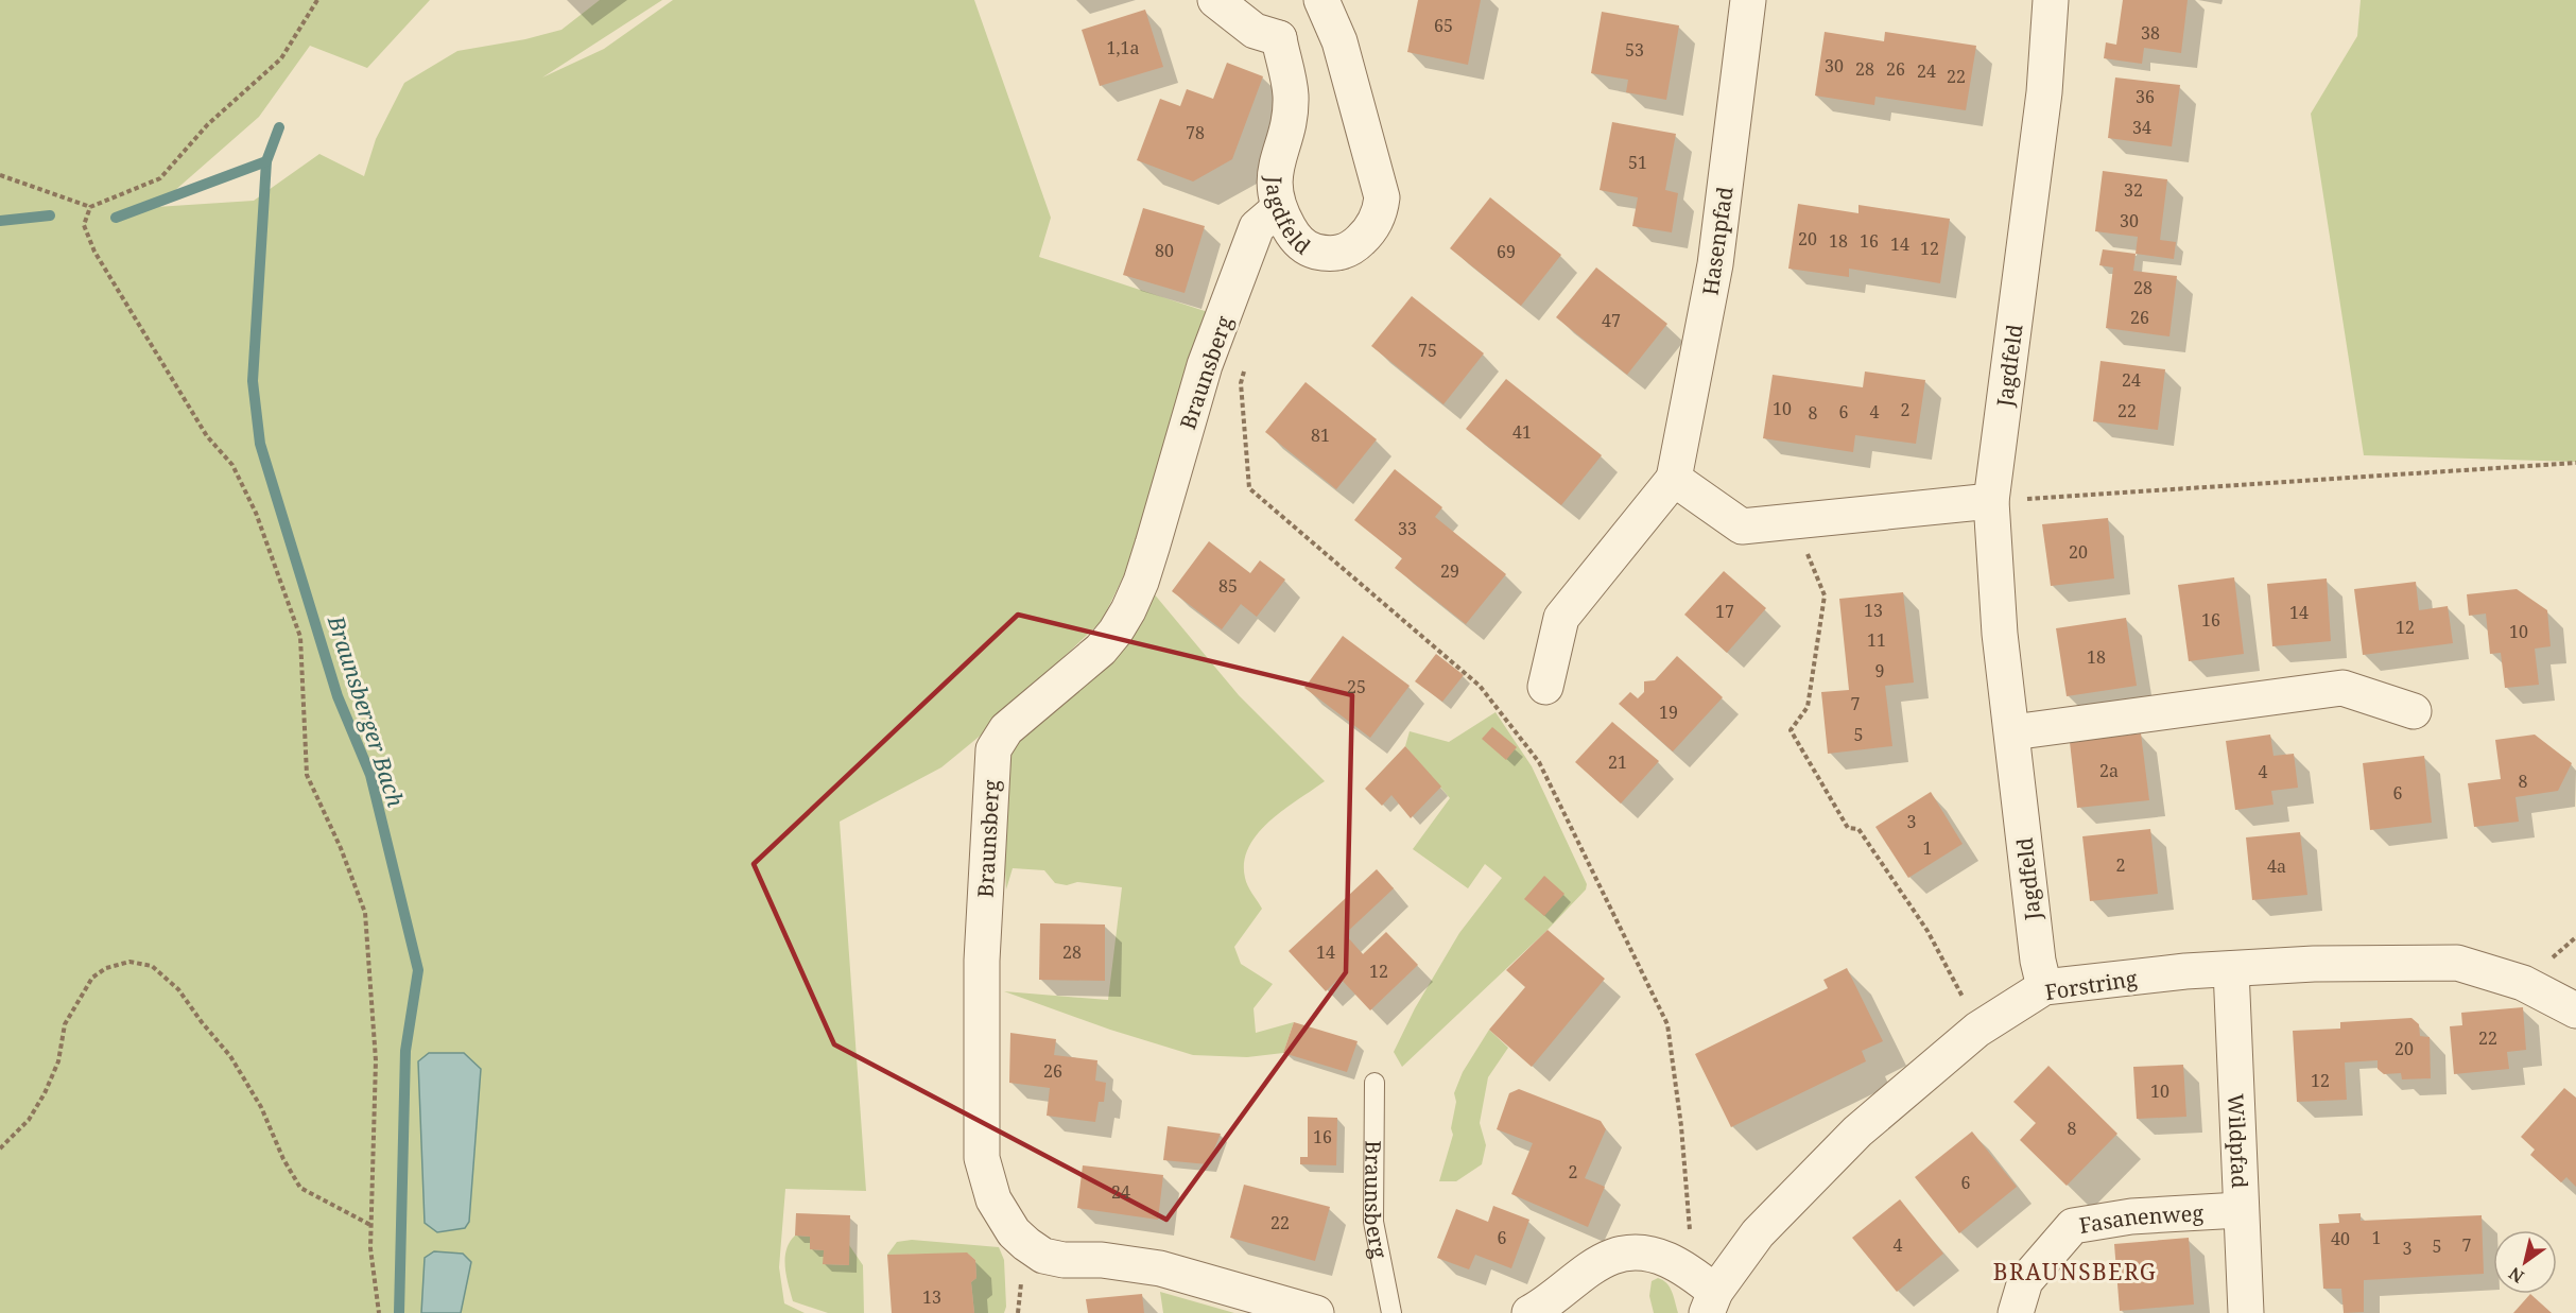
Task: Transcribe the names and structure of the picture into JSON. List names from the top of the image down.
{
  "streets": {
    "street": [
      "Jagdfeld",
      "Hasenpfad",
      "Braunsberg",
      "Forstring",
      "Wildpfad",
      "Fasanenweg"
    ]
  },
  "crossings": [
    ["Jagdfeld", "Braunsberg"],
    ["Jagdfeld", "Forstring"],
    ["Forstring", "Wildpfad"],
    ["Wildpfad", "Fasanenweg"]
  ],
  "districts": ["BRAUNSBERG"],
  "water": ["Braunsberger Bach"],
  "house_numbers": [
    "65",
    "38",
    "1,1a",
    "53",
    "30",
    "28",
    "26",
    "24",
    "22",
    "36",
    "34",
    "78",
    "51",
    "32",
    "30",
    "20",
    "18",
    "16",
    "14",
    "12",
    "80",
    "69",
    "28",
    "26",
    "47",
    "75",
    "24",
    "10",
    "2",
    "22",
    "6",
    "4",
    "8",
    "41",
    "81",
    "33",
    "20",
    "29",
    "85",
    "13",
    "17",
    "14",
    "16",
    "12",
    "10",
    "11",
    "18",
    "9",
    "25",
    "7",
    "19",
    "5",
    "21",
    "2a",
    "4",
    "8",
    "6",
    "3",
    "1",
    "2",
    "4a",
    "28",
    "14",
    "12",
    "22",
    "20",
    "26",
    "12",
    "10",
    "8",
    "16",
    "2",
    "6",
    "24",
    "22",
    "6",
    "1",
    "40",
    "4",
    "7",
    "5",
    "3",
    "13"
  ],
  "north": "bottom left"
}
